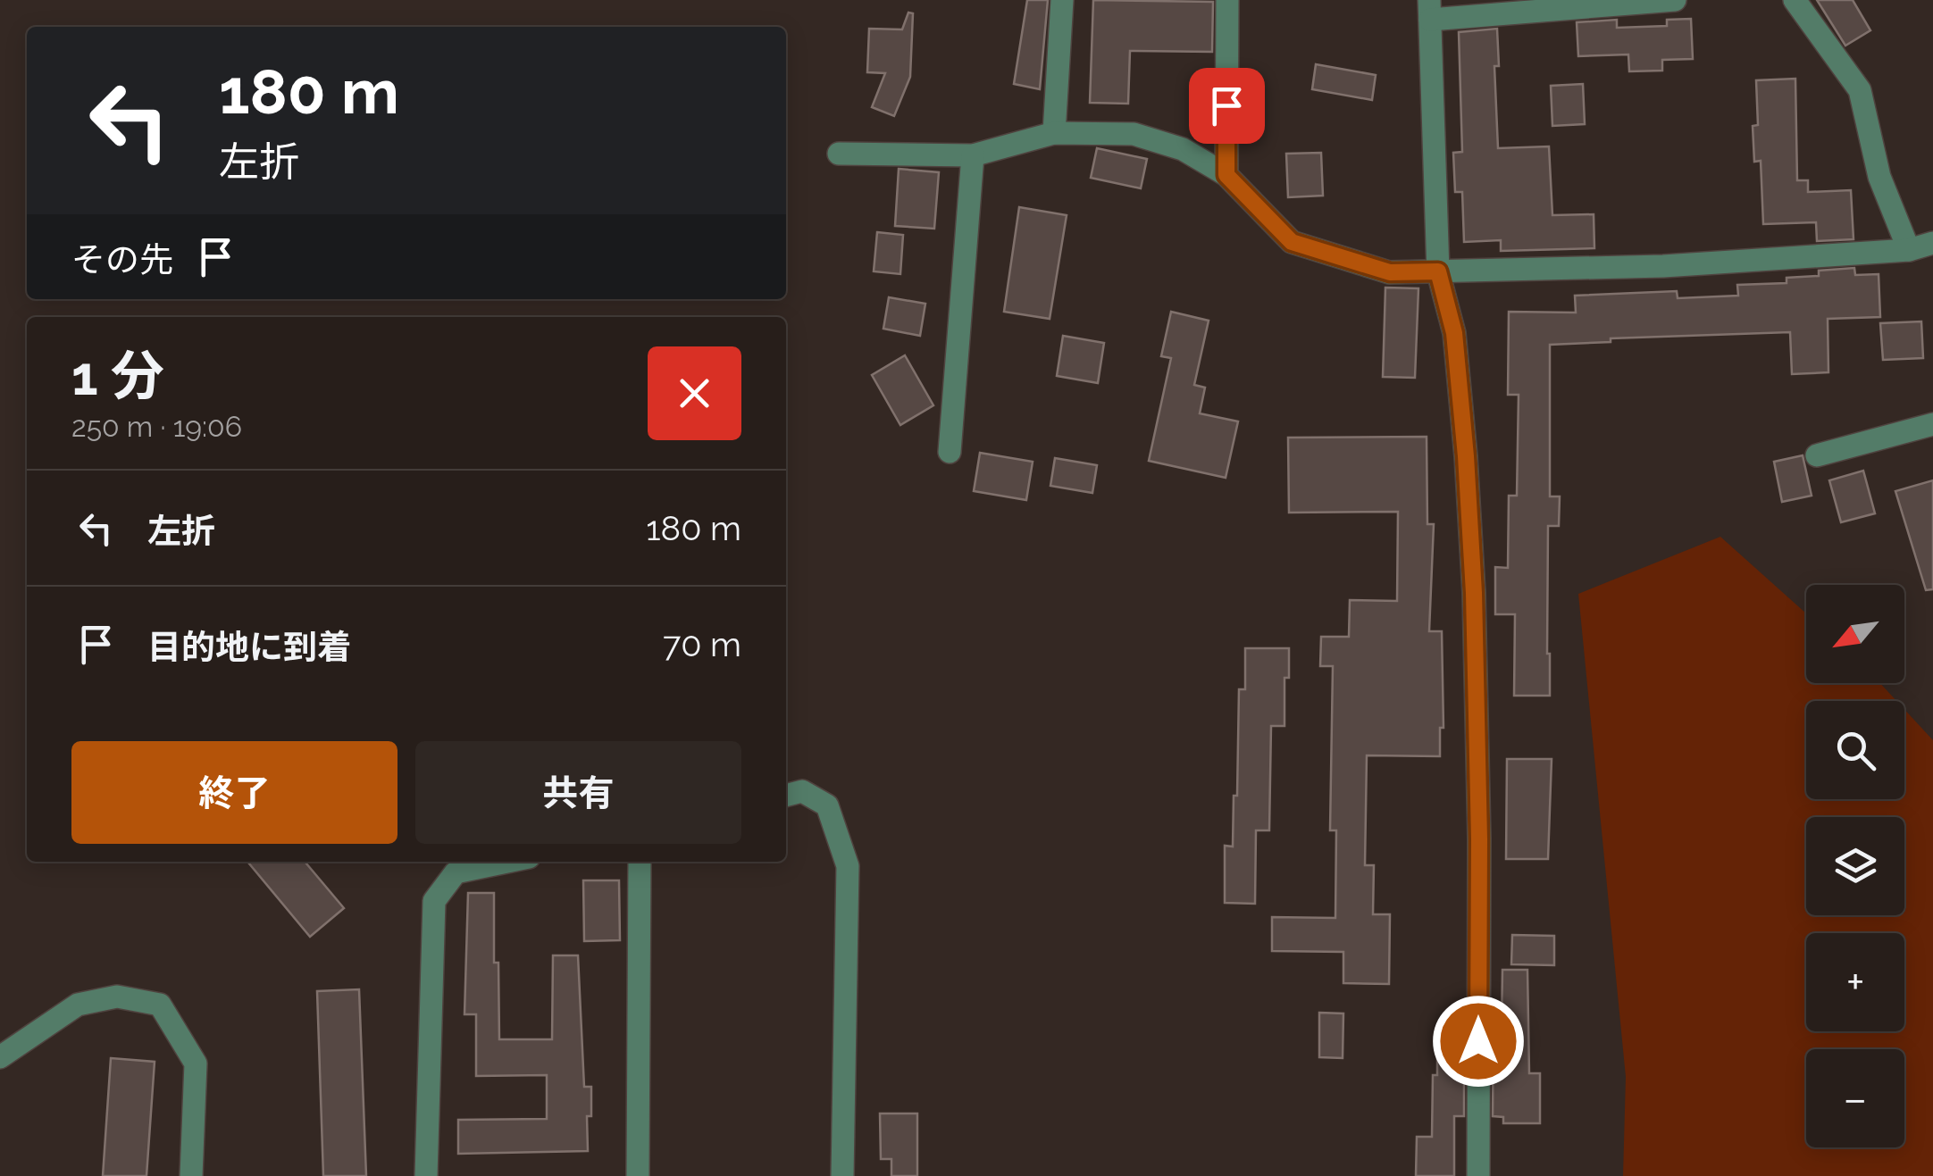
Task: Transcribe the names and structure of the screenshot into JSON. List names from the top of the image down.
{
  "north": "bottom left",
  "page": {
    "turn": ["180 m", "左折"],
    "then": "その先",
    "heading": ["1 分", "250 m · 19:06"],
    "list": [
      {
        "name": "左折",
        "value": "180 m"
      },
      {
        "name": "目的地に到着",
        "value": "70 m"
      }
    ],
    "map_buttons": ["+", "−"],
    "buttons": ["終了", "共有"]
  }
}
